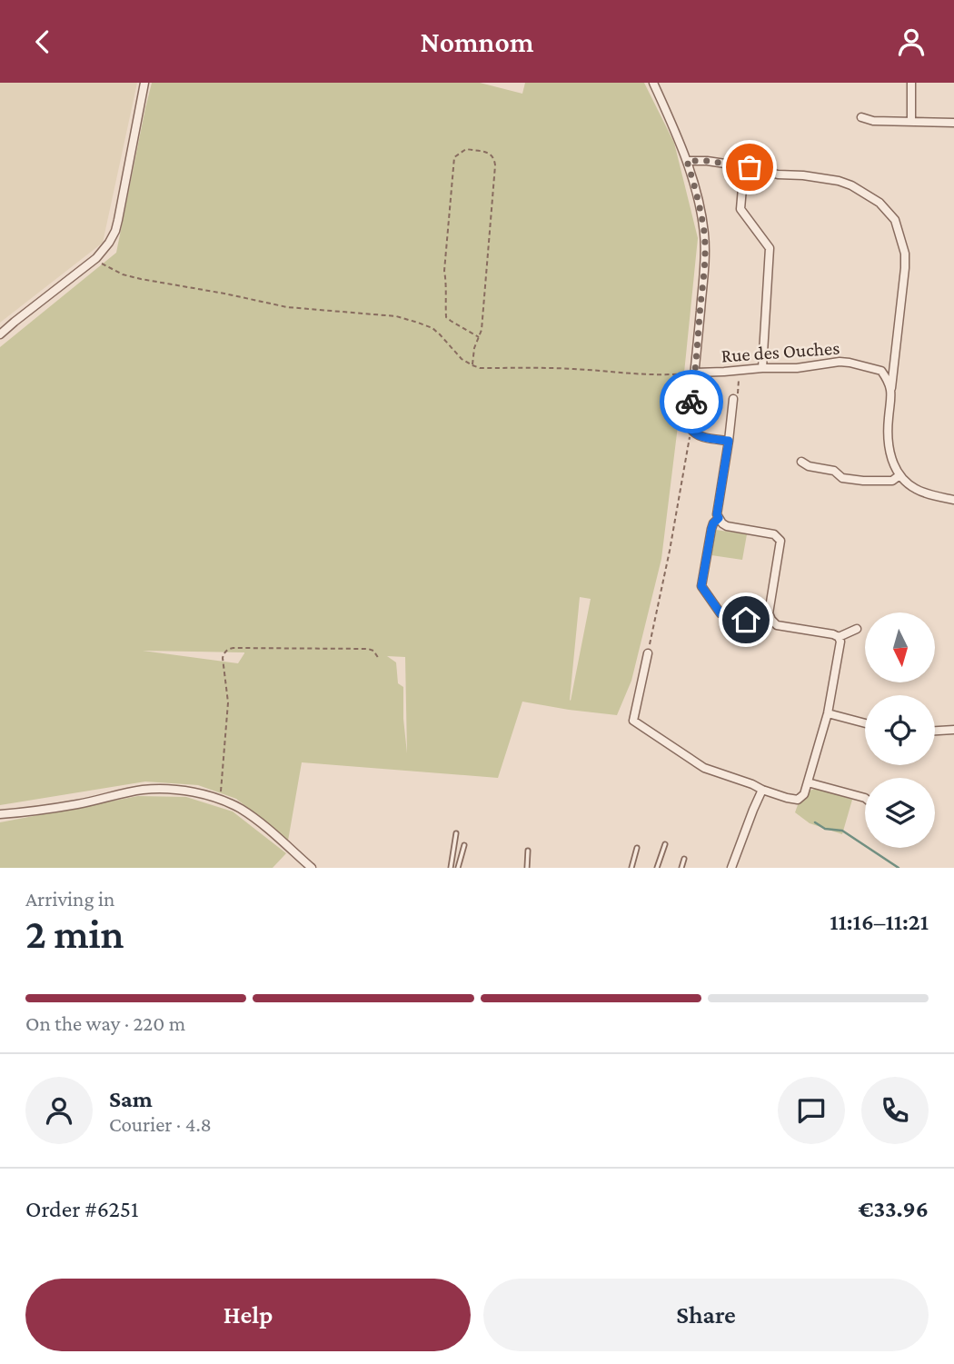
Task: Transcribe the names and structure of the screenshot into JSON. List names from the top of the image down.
{
  "streets": {
    "street": ["Rue des Ouches"]
  },
  "north": "bottom",
  "page": {
    "header": "Nomnom",
    "heading": ["2 min", "Arriving in", "11:16–11:21"],
    "panel": [
      "Sam",
      "Courier · 4.8",
      "Order #6251",
      "€33.96"
    ],
    "bar": "On the way · 220 m",
    "buttons": ["Help", "Share"]
  }
}
